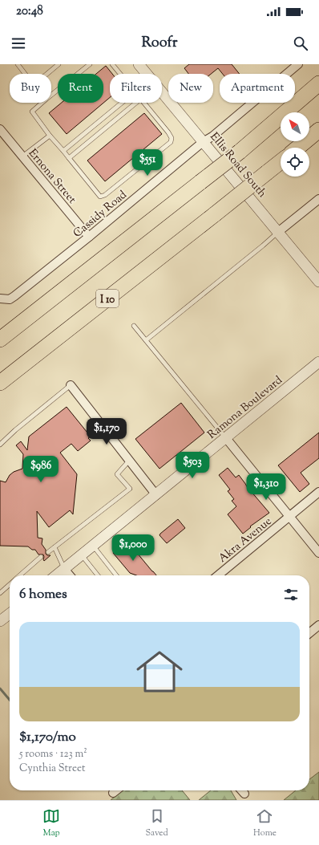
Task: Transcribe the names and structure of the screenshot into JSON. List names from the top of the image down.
{
  "streets": {
    "highway": ["I 10"],
    "street": [
      "Ellis Road South",
      "Ernona Street",
      "Cassidy Road",
      "Ramona Boulevard",
      "Akra Avenue"
    ]
  },
  "crossings": [
    ["Ellis Road South", "Cassidy Road"],
    ["Ernona Street", "Cassidy Road"]
  ],
  "north": "top left",
  "page": {
    "status": "20:48",
    "header": "Roofr",
    "chip": [
      "Buy",
      "Rent",
      "Filters",
      "New",
      "Apartment"
    ],
    "price": [
      "$551",
      "$1,170",
      "$503",
      "$986",
      "$1,310",
      "$1,000"
    ],
    "heading": "6 homes",
    "list": [
      {
        "name": "$1,170/mo",
        "note": "5 rooms · 123 m² · Cynthia Street"
      }
    ],
    "tabs": ["Map", "Saved", "Home"]
  }
}
